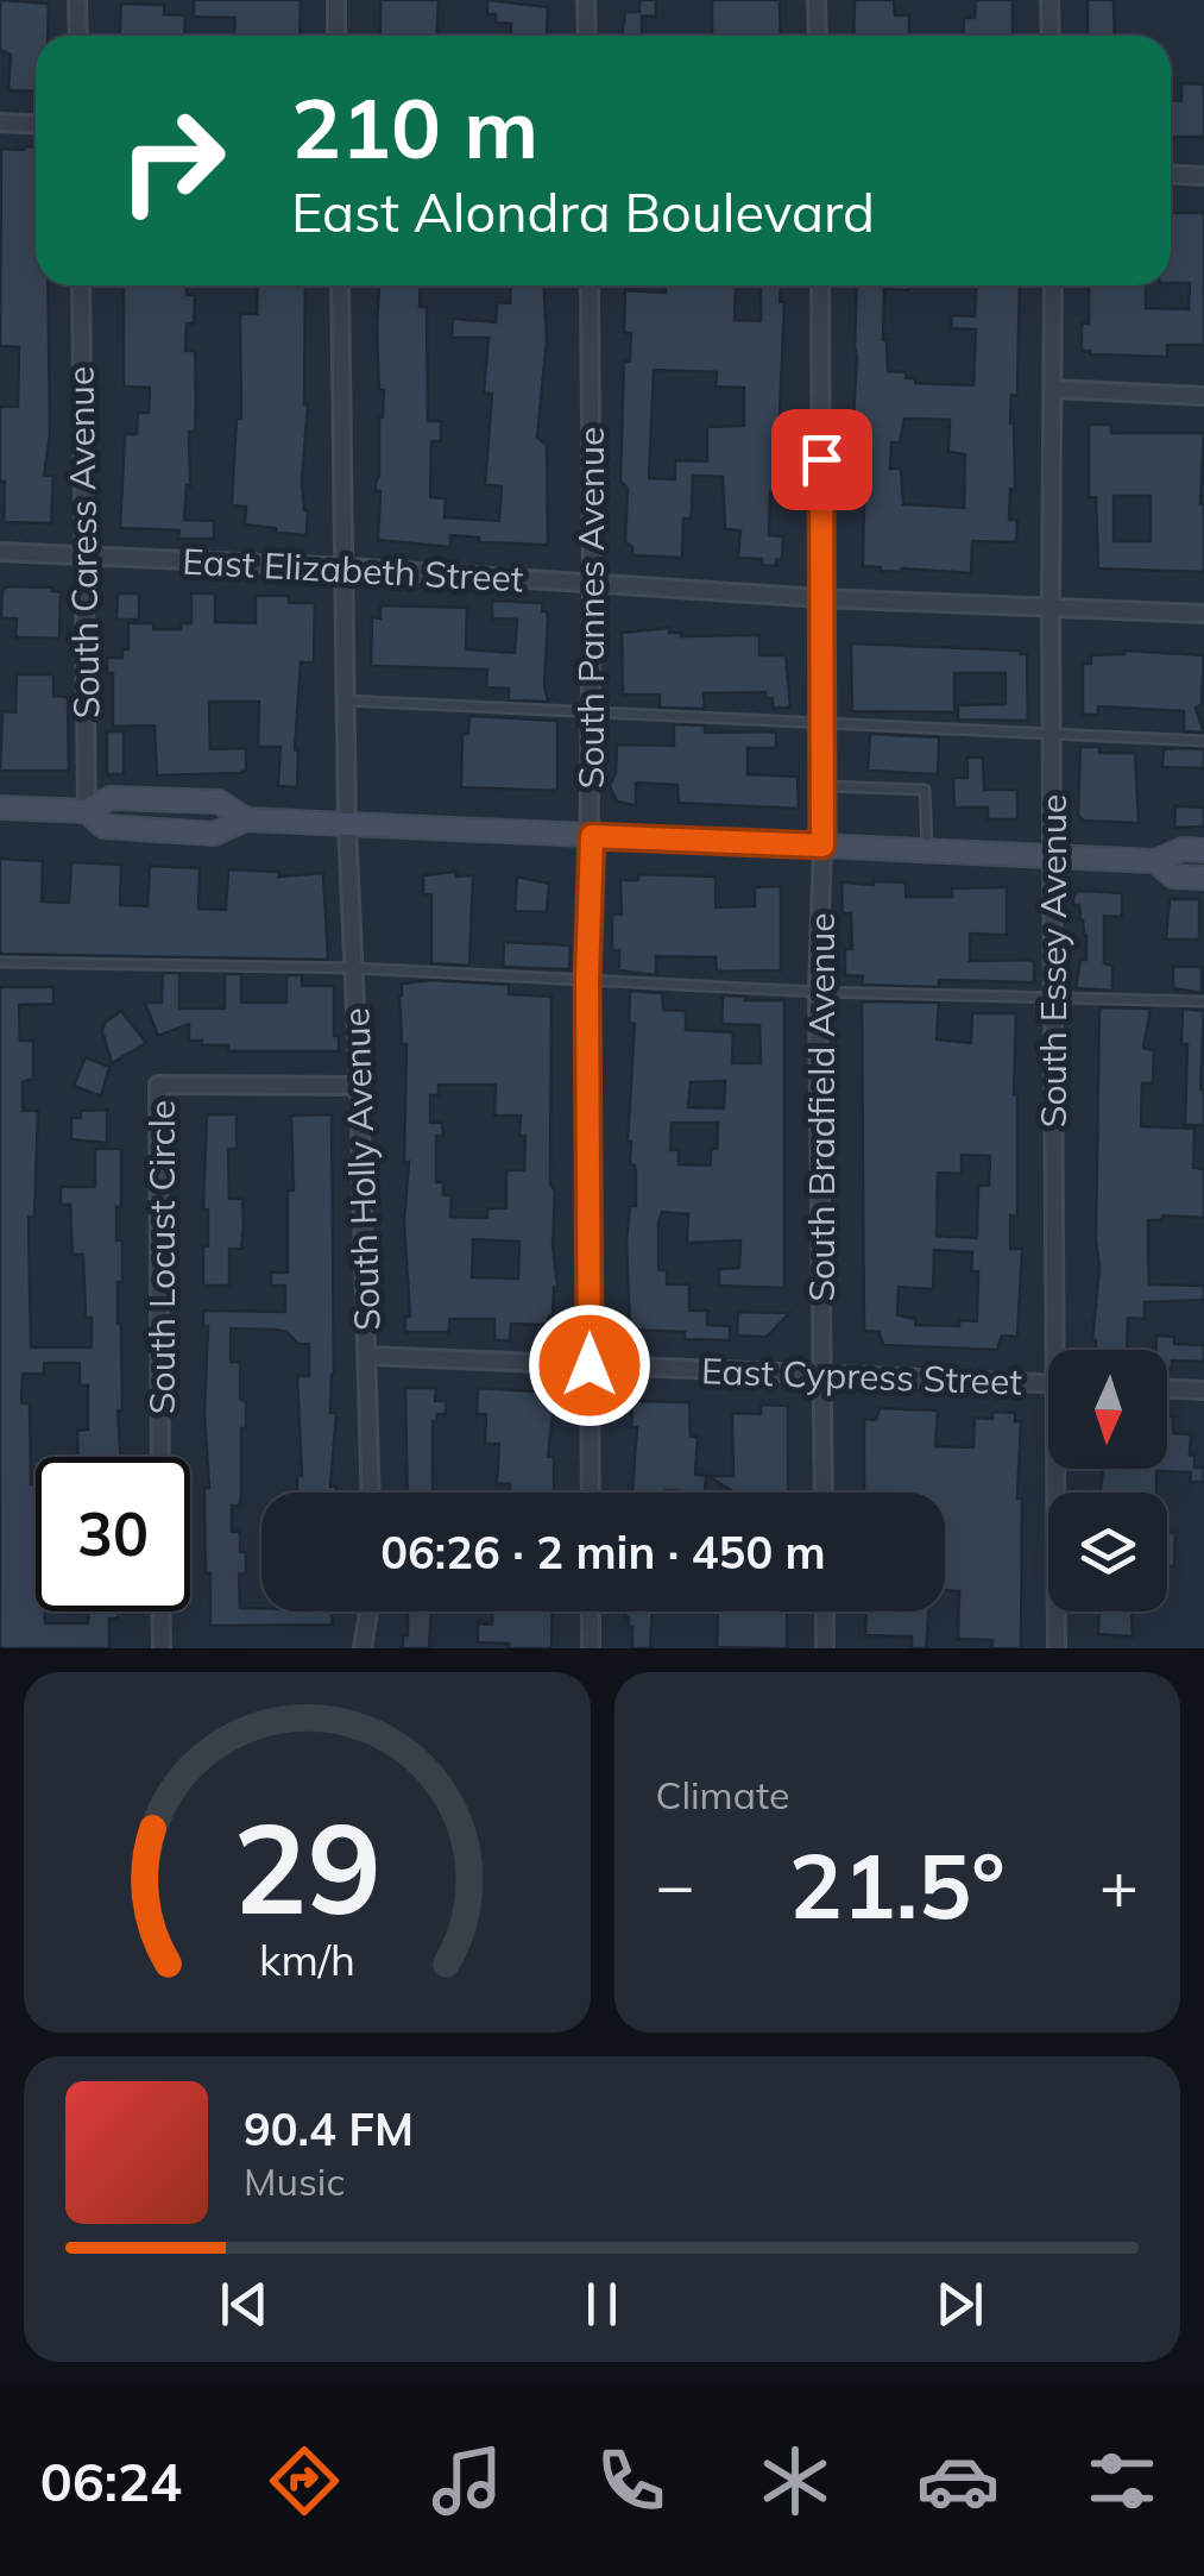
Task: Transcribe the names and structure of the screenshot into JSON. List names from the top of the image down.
{
  "streets": {
    "street": [
      "South Caress Avenue",
      "East Elizabeth Street",
      "South Pannes Avenue",
      "South Essey Avenue",
      "South Bradfield Avenue",
      "South Holly Avenue",
      "South Locust Circle",
      "East Cypress Street"
    ]
  },
  "crossings": [
    ["South Caress Avenue", "East Elizabeth Street"],
    ["East Elizabeth Street", "South Pannes Avenue"],
    ["East Elizabeth Street", "South Essey Avenue"],
    ["East Elizabeth Street", "South Bradfield Avenue"],
    ["East Elizabeth Street", "South Holly Avenue"],
    ["South Pannes Avenue", "East Cypress Street"],
    ["South Bradfield Avenue", "East Cypress Street"],
    ["South Holly Avenue", "South Locust Circle"],
    ["South Holly Avenue", "East Cypress Street"]
  ],
  "north": "bottom",
  "page": {
    "turn": ["210 m", "East Alondra Boulevard"],
    "limit": "30",
    "trip": "06:26 · 2 min · 450 m",
    "tile": "Climate",
    "heat": ["−", "21.5°", "+"],
    "song": ["90.4 FM", "Music"],
    "tabs": "06:24",
    "gauge": ["29", "km/h"]
  }
}
